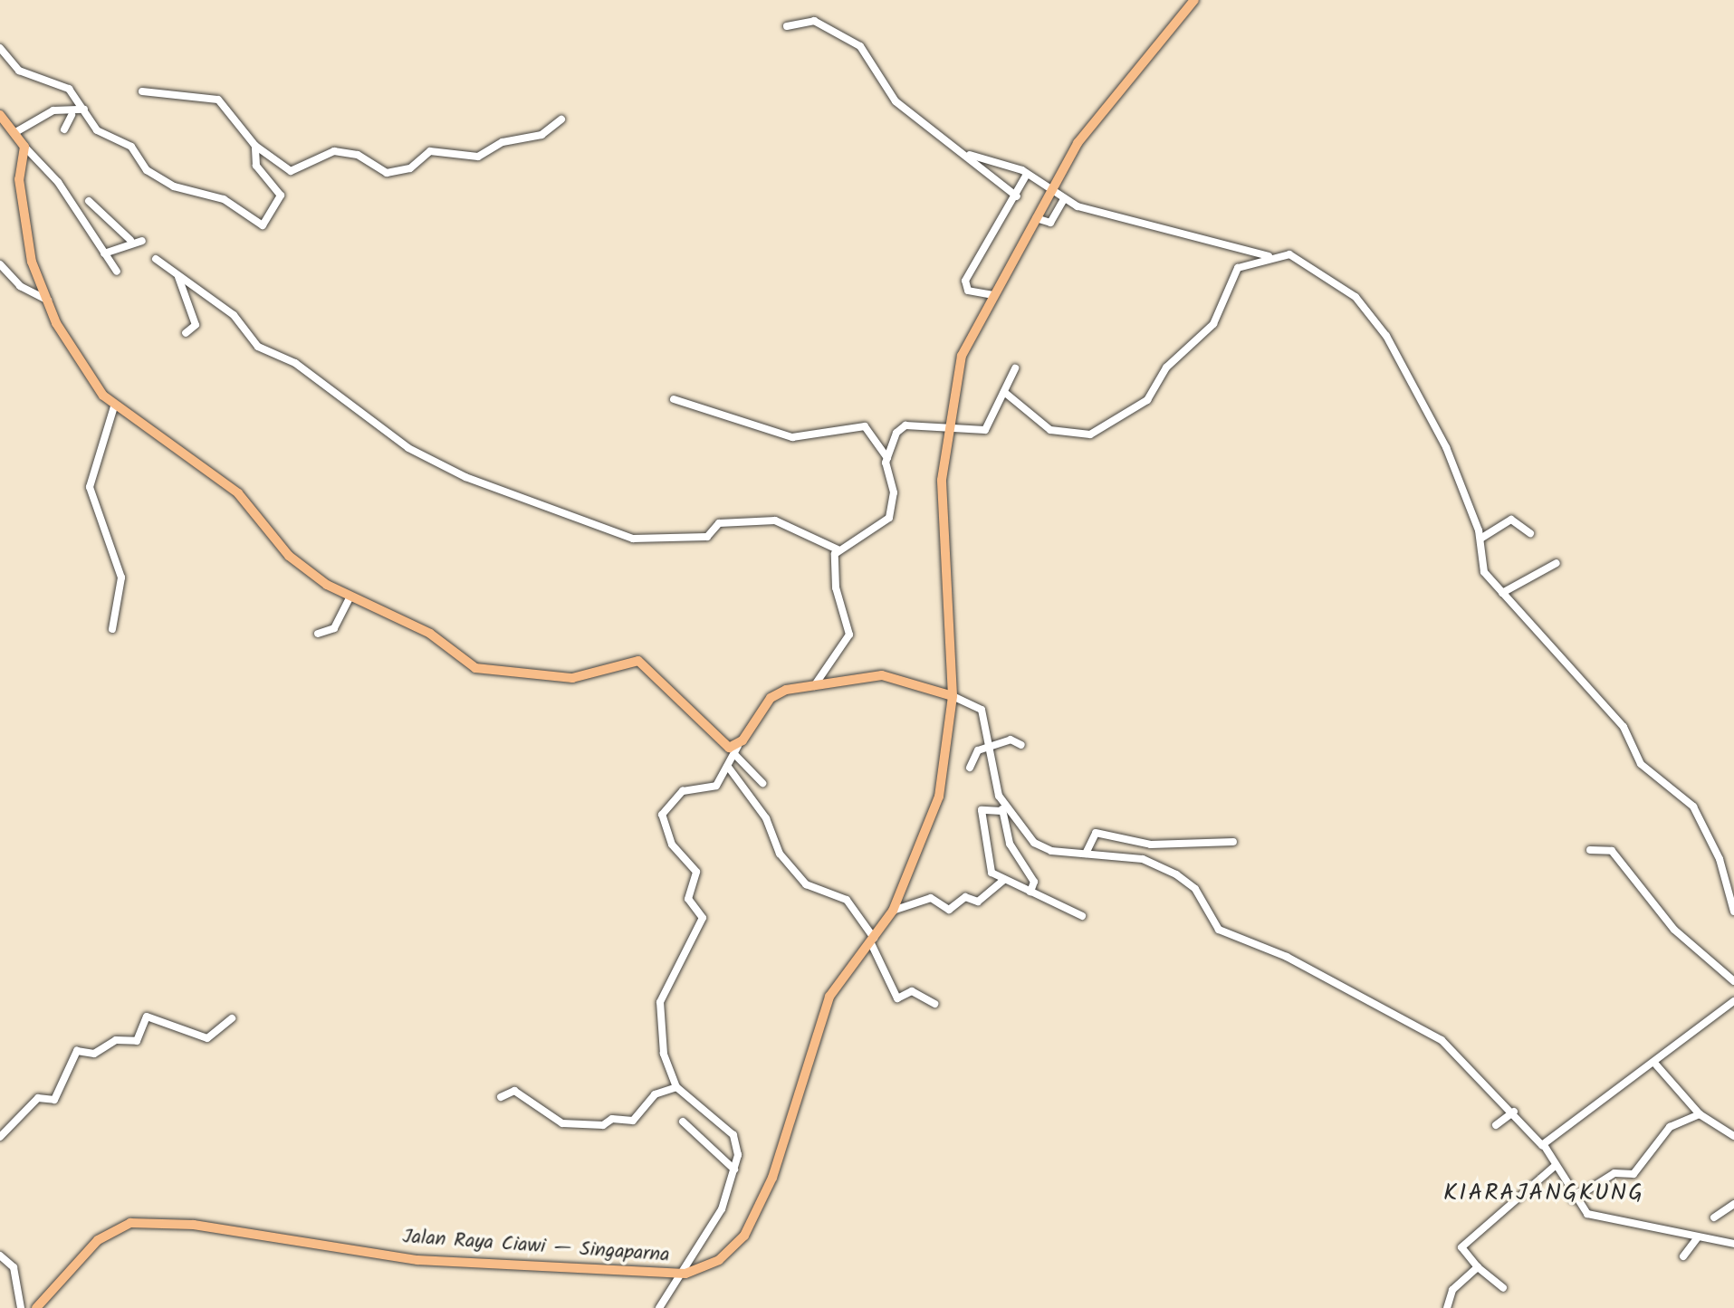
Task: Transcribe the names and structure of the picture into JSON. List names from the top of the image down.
{
  "streets": {
    "main road": ["Jalan Raya Ciawi — Singaparna"]
  },
  "districts": ["KIARAJANGKUNG"]
}
